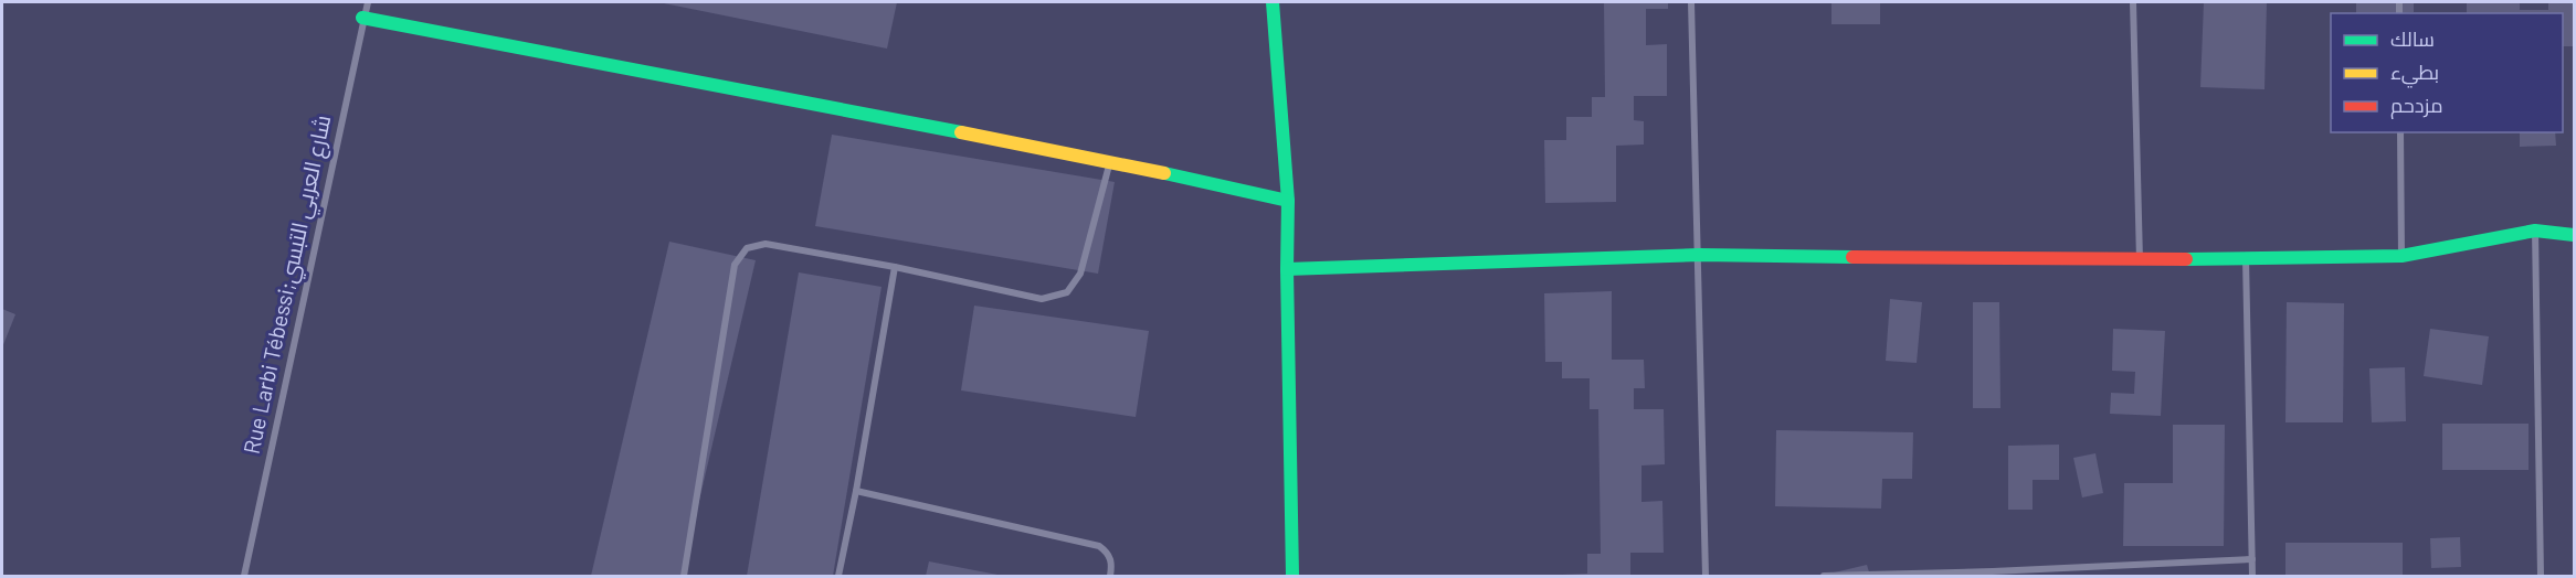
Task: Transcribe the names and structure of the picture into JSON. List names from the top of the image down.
{
  "streets": {
    "street": ["Rue Larbi Tébessi;شارع العربي التبسي"]
  },
  "legend": ["سالك", "بطيء", "مزدحم"]
}
